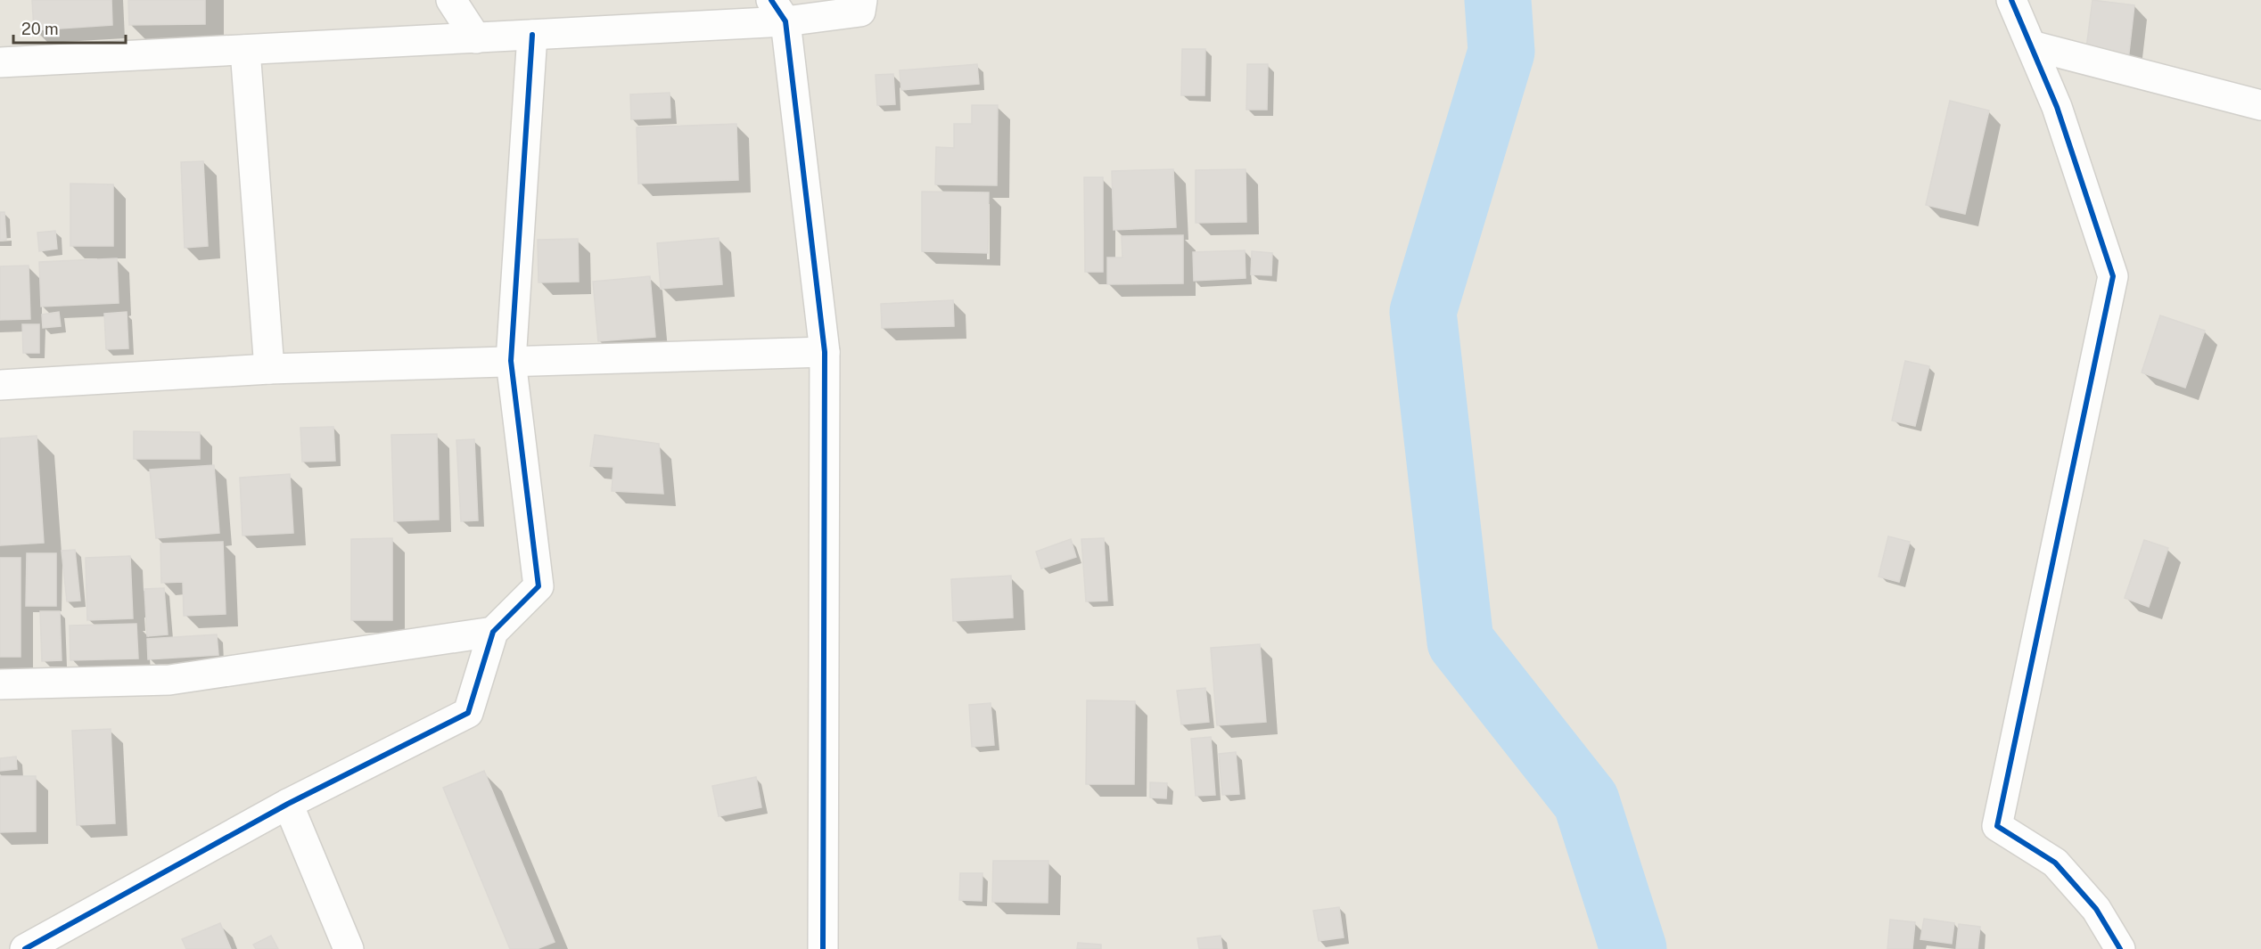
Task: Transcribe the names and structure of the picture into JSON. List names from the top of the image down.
{
  "scale_bar": "20 m"
}
